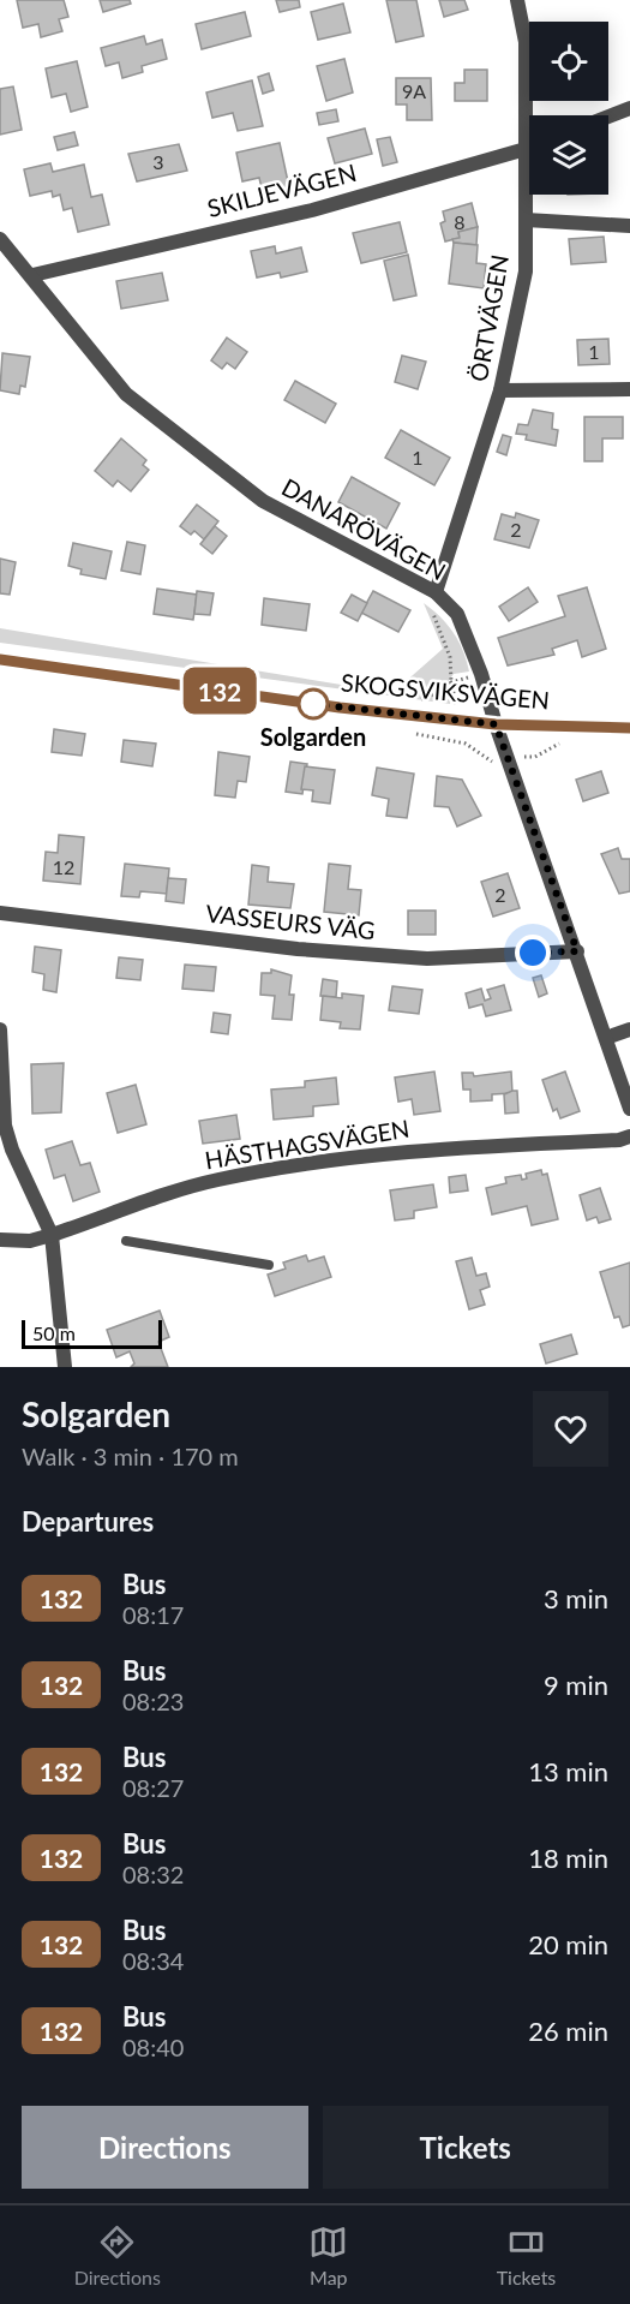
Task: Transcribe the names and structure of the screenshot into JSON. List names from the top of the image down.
{
  "streets": {
    "street": [
      "SKILJEVÄGEN",
      "ÖRTVÄGEN",
      "DANARÖVÄGEN",
      "SKOGSVIKSVÄGEN",
      "VASSEURS VÄG",
      "HÄSTHAGSVÄGEN"
    ]
  },
  "crossings": [
    ["SKILJEVÄGEN", "ÖRTVÄGEN"],
    ["SKILJEVÄGEN", "DANARÖVÄGEN"],
    ["ÖRTVÄGEN", "DANARÖVÄGEN"],
    ["DANARÖVÄGEN", "SKOGSVIKSVÄGEN"],
    ["DANARÖVÄGEN", "VASSEURS VÄG"]
  ],
  "places": ["Solgarden"],
  "lines": ["bus line 132"],
  "house_numbers": [
    "9A",
    "3",
    "8",
    "1",
    "1",
    "2",
    "12",
    "2"
  ],
  "scale_bar": "50 m",
  "page": {
    "on_map": "132",
    "scale": "50 m",
    "heading": [
      ["Solgarden", "Walk · 3 min · 170 m"],
      "Departures"
    ],
    "list": [
      {
        "mark": "132",
        "name": "Bus",
        "note": "08:17",
        "value": "3 min"
      },
      {
        "mark": "132",
        "name": "Bus",
        "note": "08:23",
        "value": "9 min"
      },
      {
        "mark": "132",
        "name": "Bus",
        "note": "08:27",
        "value": "13 min"
      },
      {
        "mark": "132",
        "name": "Bus",
        "note": "08:32",
        "value": "18 min"
      },
      {
        "mark": "132",
        "name": "Bus",
        "note": "08:34",
        "value": "20 min"
      },
      {
        "mark": "132",
        "name": "Bus",
        "note": "08:40",
        "value": "26 min"
      }
    ],
    "buttons": ["Directions", "Tickets"],
    "tabs": ["Directions", "Map", "Tickets"]
  }
}
